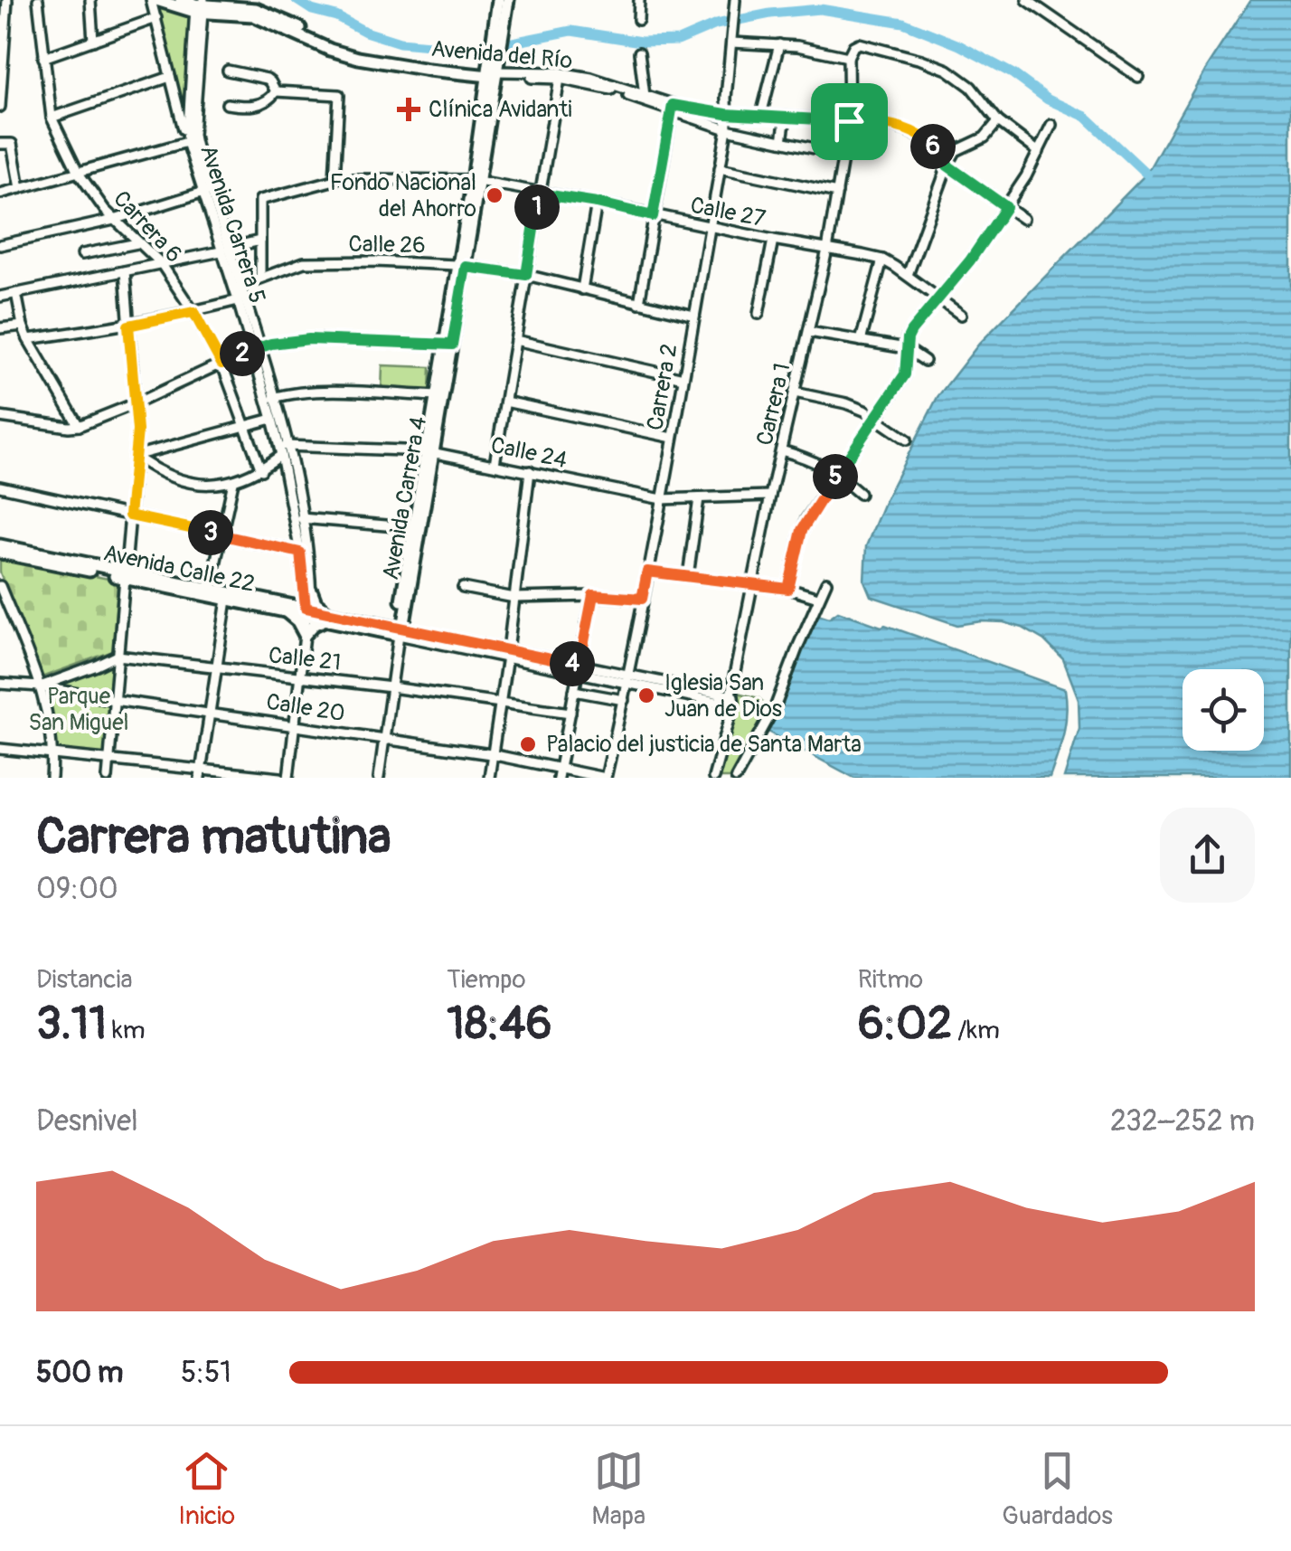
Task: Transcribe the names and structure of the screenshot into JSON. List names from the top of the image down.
{
  "streets": {
    "main road": ["Avenida del Río", "Avenida Carrera 4", "Avenida Calle 22"],
    "street": [
      "Calle 27",
      "Avenida Carrera 5",
      "Carrera 6",
      "Calle 26",
      "Carrera 2",
      "Carrera 1",
      "Calle 24",
      "Calle 21",
      "Calle 20"
    ]
  },
  "crossings": [
    ["Avenida del Río", "Avenida Carrera 5"],
    ["Avenida del Río", "Carrera 2"],
    ["Avenida del Río", "Carrera 1"],
    ["Avenida del Río", "Avenida Carrera 4"],
    ["Calle 27", "Carrera 2"],
    ["Calle 27", "Carrera 1"],
    ["Calle 27", "Avenida Carrera 4"],
    ["Avenida Carrera 5", "Calle 26"],
    ["Avenida Carrera 5", "Calle 24"],
    ["Avenida Carrera 5", "Avenida Calle 22"],
    ["Avenida Carrera 5", "Calle 21"],
    ["Avenida Carrera 5", "Calle 20"],
    ["Calle 26", "Carrera 2"],
    ["Calle 26", "Avenida Carrera 4"],
    ["Carrera 2", "Calle 24"],
    ["Carrera 2", "Avenida Calle 22"],
    ["Carrera 2", "Calle 20"],
    ["Carrera 1", "Calle 24"],
    ["Carrera 1", "Avenida Calle 22"],
    ["Calle 24", "Avenida Carrera 4"],
    ["Avenida Carrera 4", "Avenida Calle 22"],
    ["Calle 21", "Calle 20"]
  ],
  "parks": ["Parque San Miguel"],
  "places": {
    "health": ["Clínica Avidanti"],
    "other": ["Fondo Nacional del Ahorro", "Iglesia San Juan de Dios", "Palacio del justicia de Santa Marta"]
  },
  "page": {
    "pins": [
      "6",
      "1",
      "2",
      "5",
      "3",
      "4"
    ],
    "heading": ["Carrera matutina", "09:00"],
    "stats": [
      ["Distancia", "3.11 km"],
      ["Tiempo", "18:46"],
      ["Ritmo", "6:02 /km"]
    ],
    "chart": ["Desnivel", "232–252 m"],
    "list": [
      {
        "name": "500 m",
        "note": "5:51"
      }
    ],
    "tabs": ["Inicio", "Mapa", "Guardados"]
  }
}
